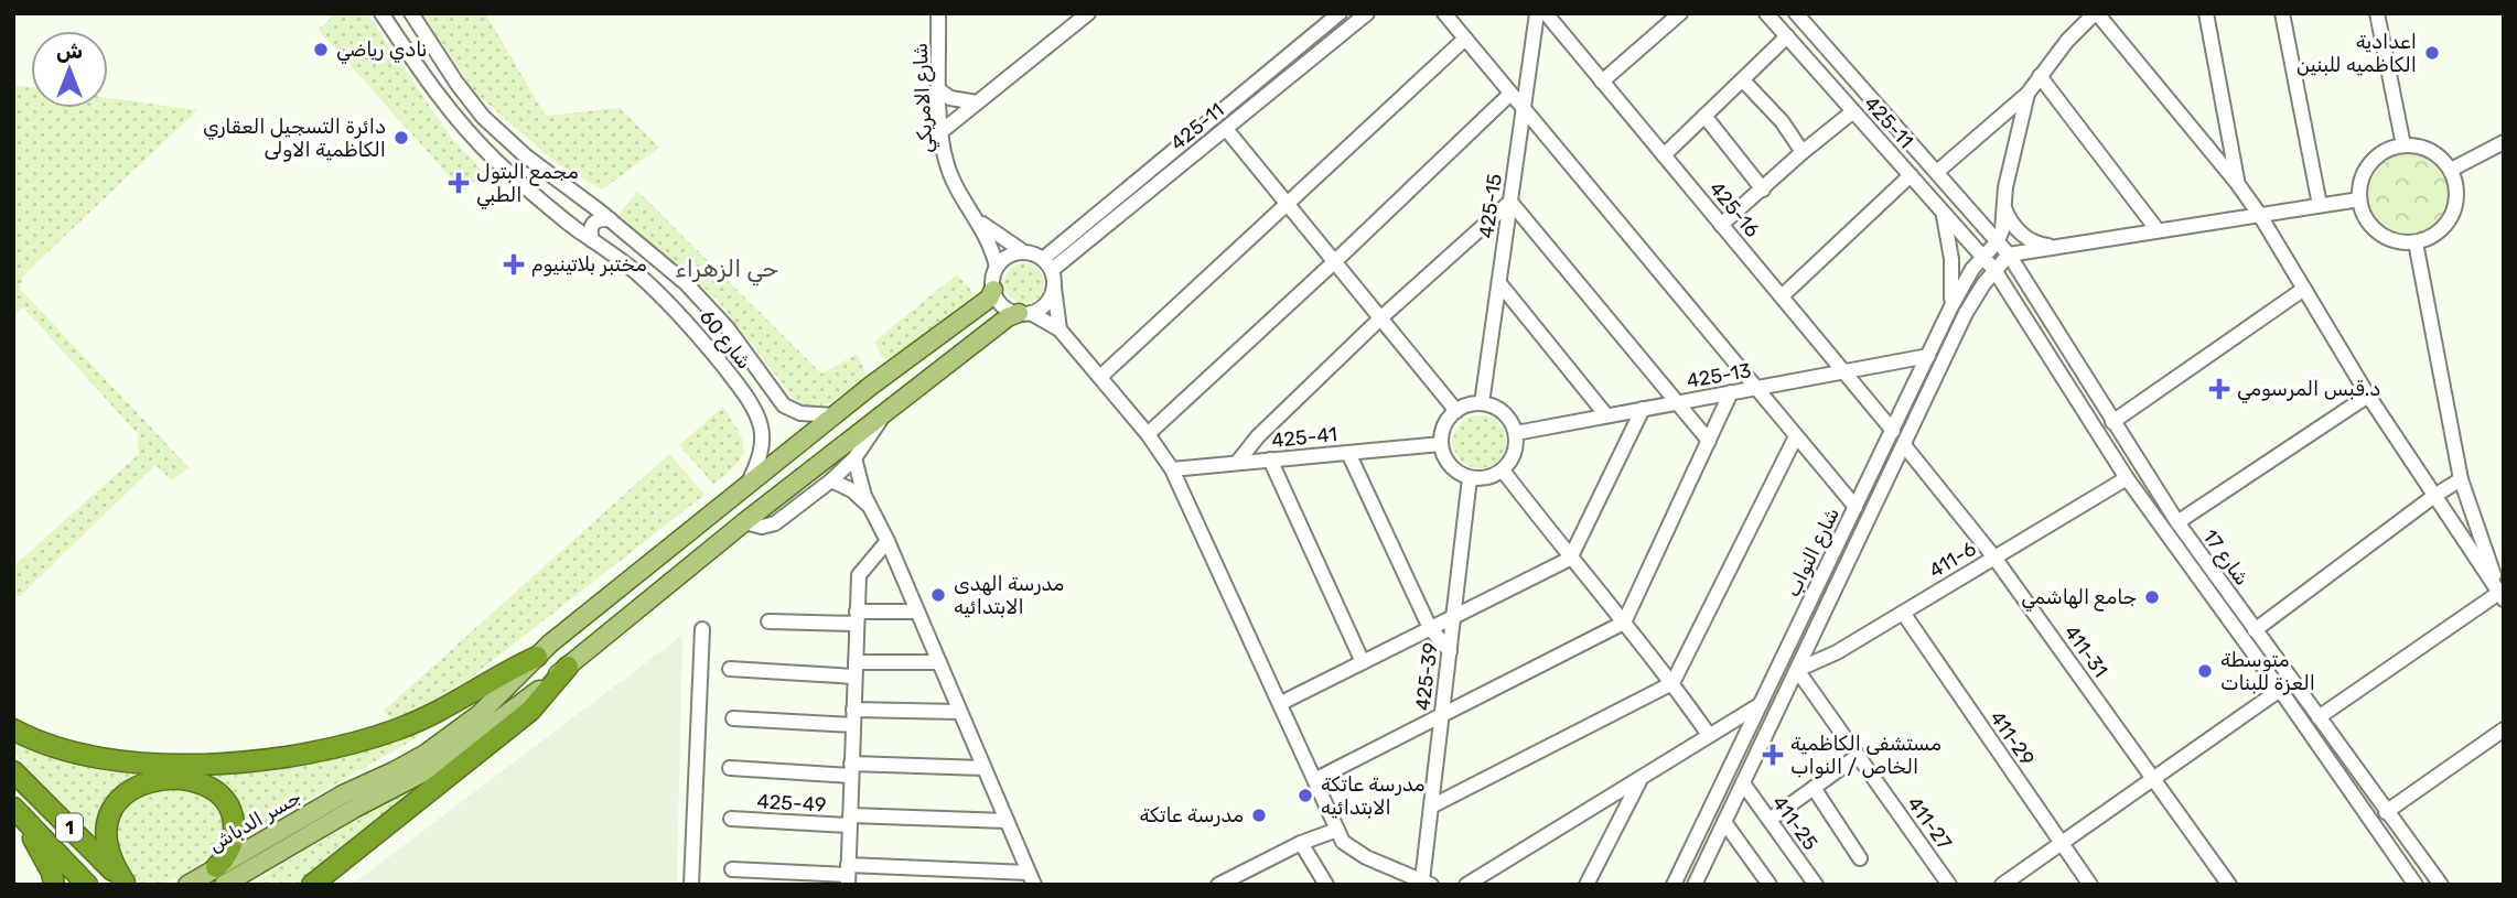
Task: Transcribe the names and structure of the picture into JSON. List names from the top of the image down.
{
  "streets": {
    "highway": ["1"],
    "main road": ["جسر الدباش"],
    "street": [
      "شارع الامريكي",
      "425-11",
      "425-15",
      "425-16",
      "شارع 60",
      "425-13",
      "425-41",
      "شارع النواب",
      "شارع 17",
      "411-6",
      "411-31",
      "425-39",
      "411-29",
      "425-49",
      "411-25",
      "411-27"
    ]
  },
  "crossings": [
    ["شارع الامريكي", "425-11"],
    ["425-11", "شارع النواب"],
    ["425-11", "شارع 17"],
    ["425-15", "425-16"],
    ["425-15", "425-13"],
    ["425-15", "425-41"],
    ["425-15", "425-39"],
    ["425-16", "425-13"],
    ["425-16", "شارع النواب"],
    ["425-13", "425-41"],
    ["425-13", "شارع النواب"],
    ["425-13", "425-39"],
    ["425-41", "425-39"],
    ["شارع النواب", "شارع 17"],
    ["شارع النواب", "411-6"],
    ["شارع النواب", "411-31"],
    ["شارع النواب", "411-25"],
    ["شارع النواب", "411-27"],
    ["شارع 17", "411-6"],
    ["411-6", "411-31"],
    ["411-6", "411-29"],
    ["411-6", "411-27"]
  ],
  "districts": ["حي الزهراء"],
  "places": {
    "other": [
      "نادي رياضي",
      "اعدادية الكاظميه للبنين",
      "دائرة التسجيل العقاري الكاظمية الاولى",
      "مدرسة الهدى الابتدائيه",
      "جامع الهاشمي",
      "متوسطة العزة للبنات",
      "مدرسة عاتكة الابتدائيه",
      "مدرسة عاتكة"
    ],
    "health": [
      "مجمع البتول الطبي",
      "مختبر بلاتينيوم",
      "د.قبس المرسومي",
      "مستشفى الكاظمية الخاص / النواب"
    ]
  },
  "north": "top"
}
